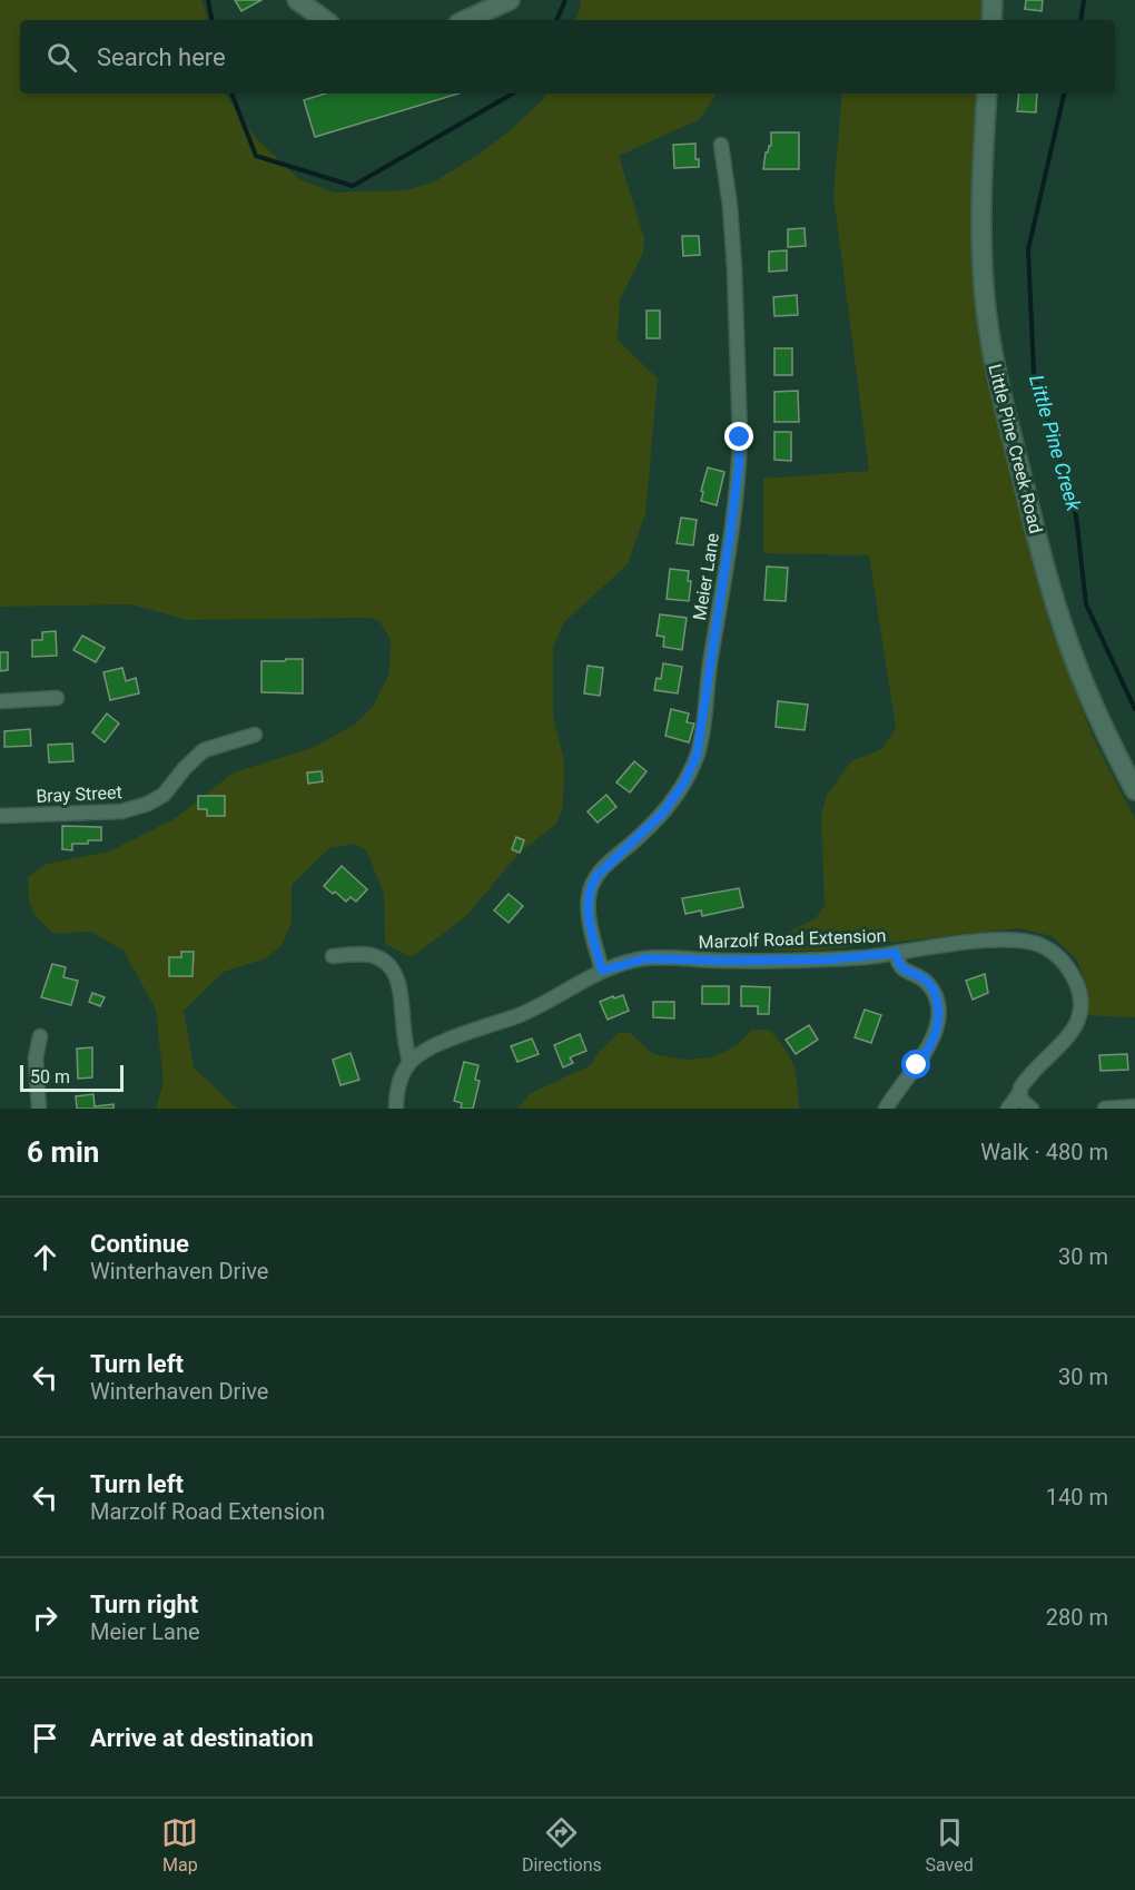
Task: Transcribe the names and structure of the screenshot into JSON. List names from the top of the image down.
{
  "streets": {
    "street": [
      "Little Pine Creek Road",
      "Meier Lane",
      "Bray Street",
      "Marzolf Road Extension"
    ]
  },
  "crossings": [
    ["Meier Lane", "Marzolf Road Extension"]
  ],
  "water": ["Little Pine Creek"],
  "scale_bar": "50 m",
  "page": {
    "search": "Search here",
    "scale": "50 m",
    "heading": ["6 min", "Walk · 480 m"],
    "list": [
      ["Continue", "Winterhaven Drive", "30 m"],
      ["Turn left", "Winterhaven Drive", "30 m"],
      ["Turn left", "Marzolf Road Extension", "140 m"],
      ["Turn right", "Meier Lane", "280 m"],
      "Arrive at destination"
    ],
    "nav": ["Map", "Directions", "Saved"]
  }
}
